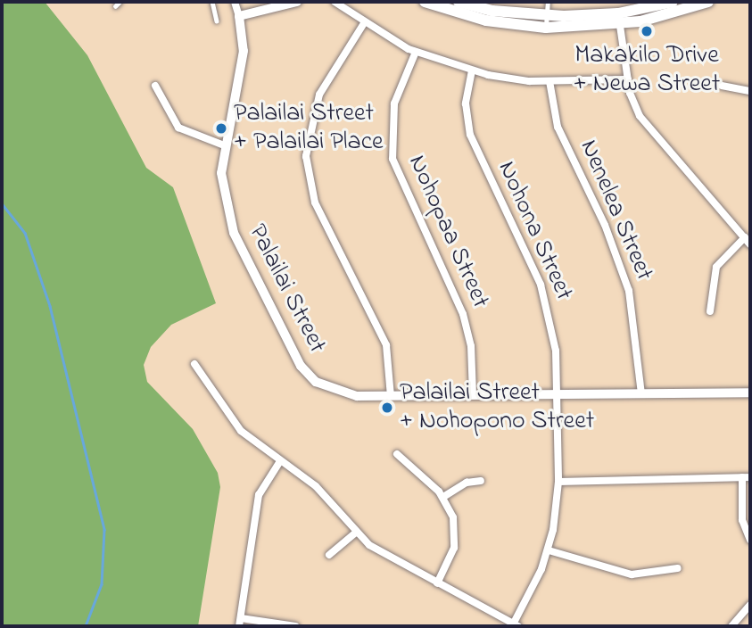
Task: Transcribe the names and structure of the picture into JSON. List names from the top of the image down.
{
  "streets": {
    "street": [
      "Nenelea Street",
      "Nohona Street",
      "Nohopaa Street",
      "Palailai Street"
    ]
  },
  "crossings": [
    ["Nenelea Street", "Palailai Street"],
    ["Nohona Street", "Palailai Street"],
    ["Nohopaa Street", "Palailai Street"]
  ],
  "places": ["Makakilo Drive + Newa Street", "Palailai Street + Palailai Place", "Palailai Street + Nohopono Street"]
}
